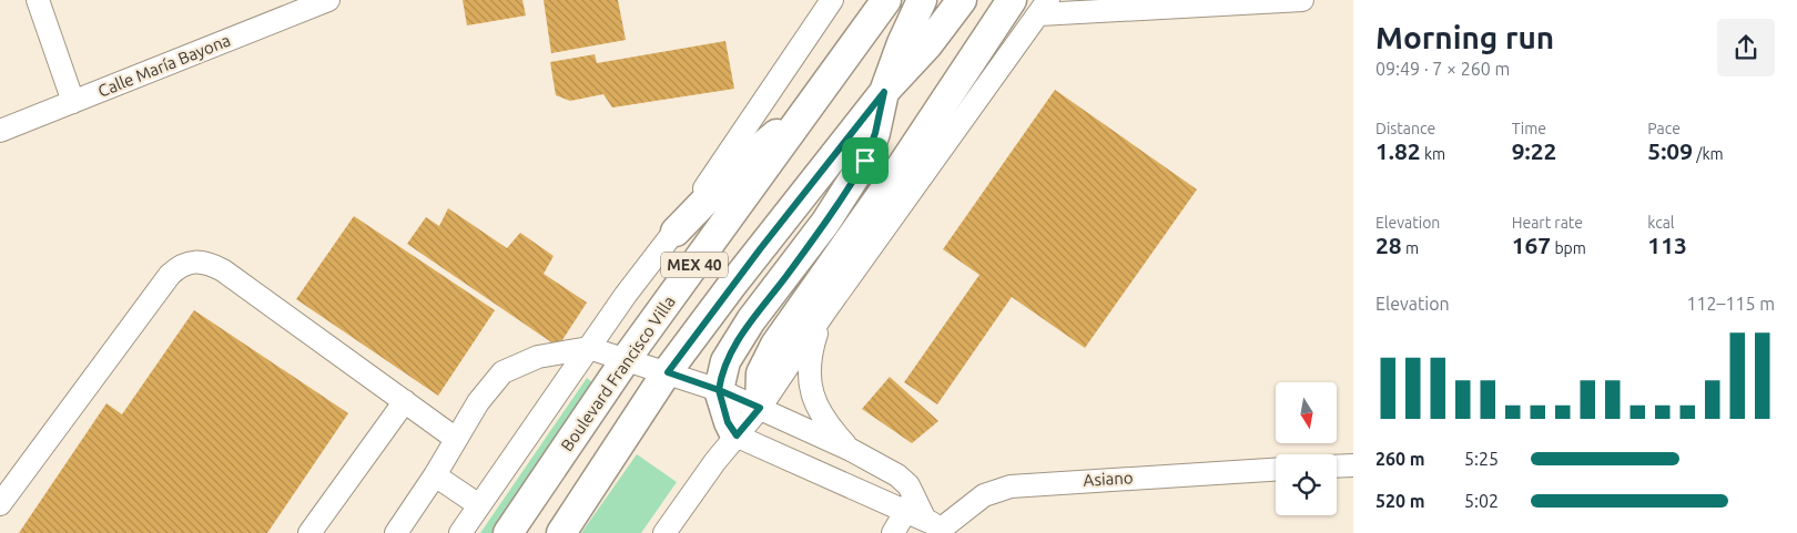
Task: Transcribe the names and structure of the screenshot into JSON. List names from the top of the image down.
{
  "streets": {
    "main road": ["MEX 40", "Boulevard Francisco Villa"],
    "street": ["Calle María Bayona", "Asiano"]
  },
  "north": "bottom",
  "page": {
    "heading": ["Morning run", "09:49 · 7 × 260 m"],
    "stats": [
      ["Distance", "1.82 km"],
      ["Time", "9:22"],
      ["Pace", "5:09 /km"],
      ["Elevation", "28 m"],
      ["Heart rate", "167 bpm"],
      ["kcal", "113"]
    ],
    "chart": ["Elevation", "112–115 m"],
    "list": [
      {
        "name": "260 m",
        "note": "5:25"
      },
      {
        "name": "520 m",
        "note": "5:02"
      }
    ]
  }
}
